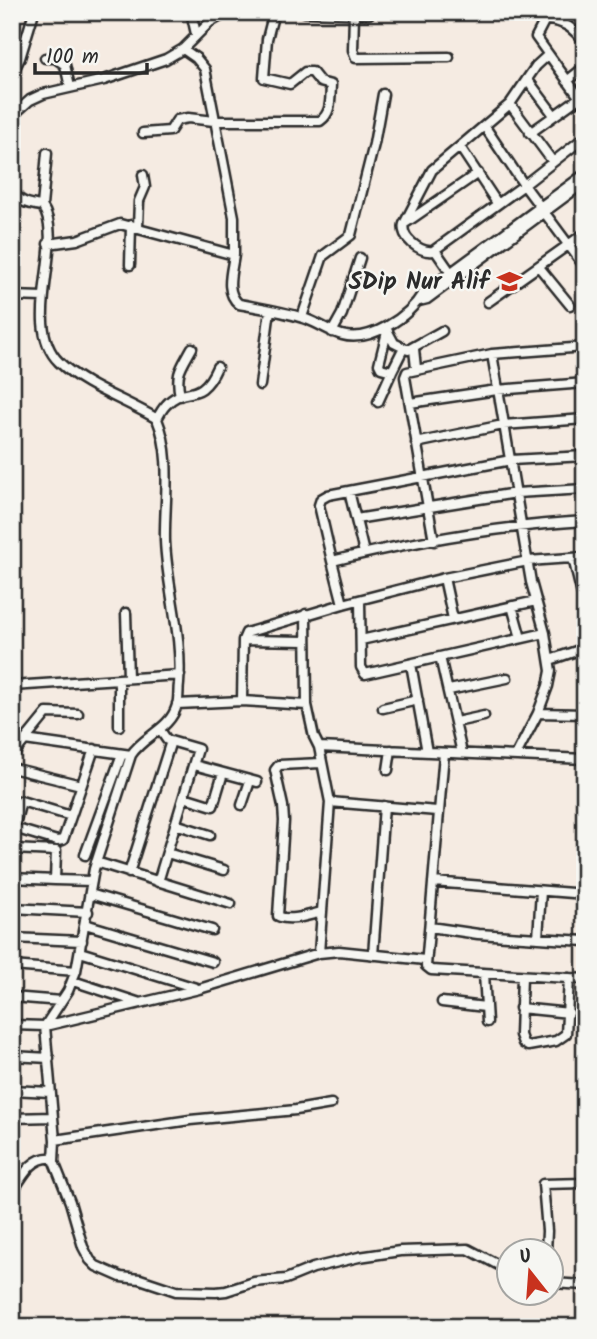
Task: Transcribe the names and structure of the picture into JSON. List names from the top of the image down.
{
  "places": {
    "school or university": ["SDip Nur Alif"]
  },
  "scale_bar": "100 m",
  "north": "top"
}
